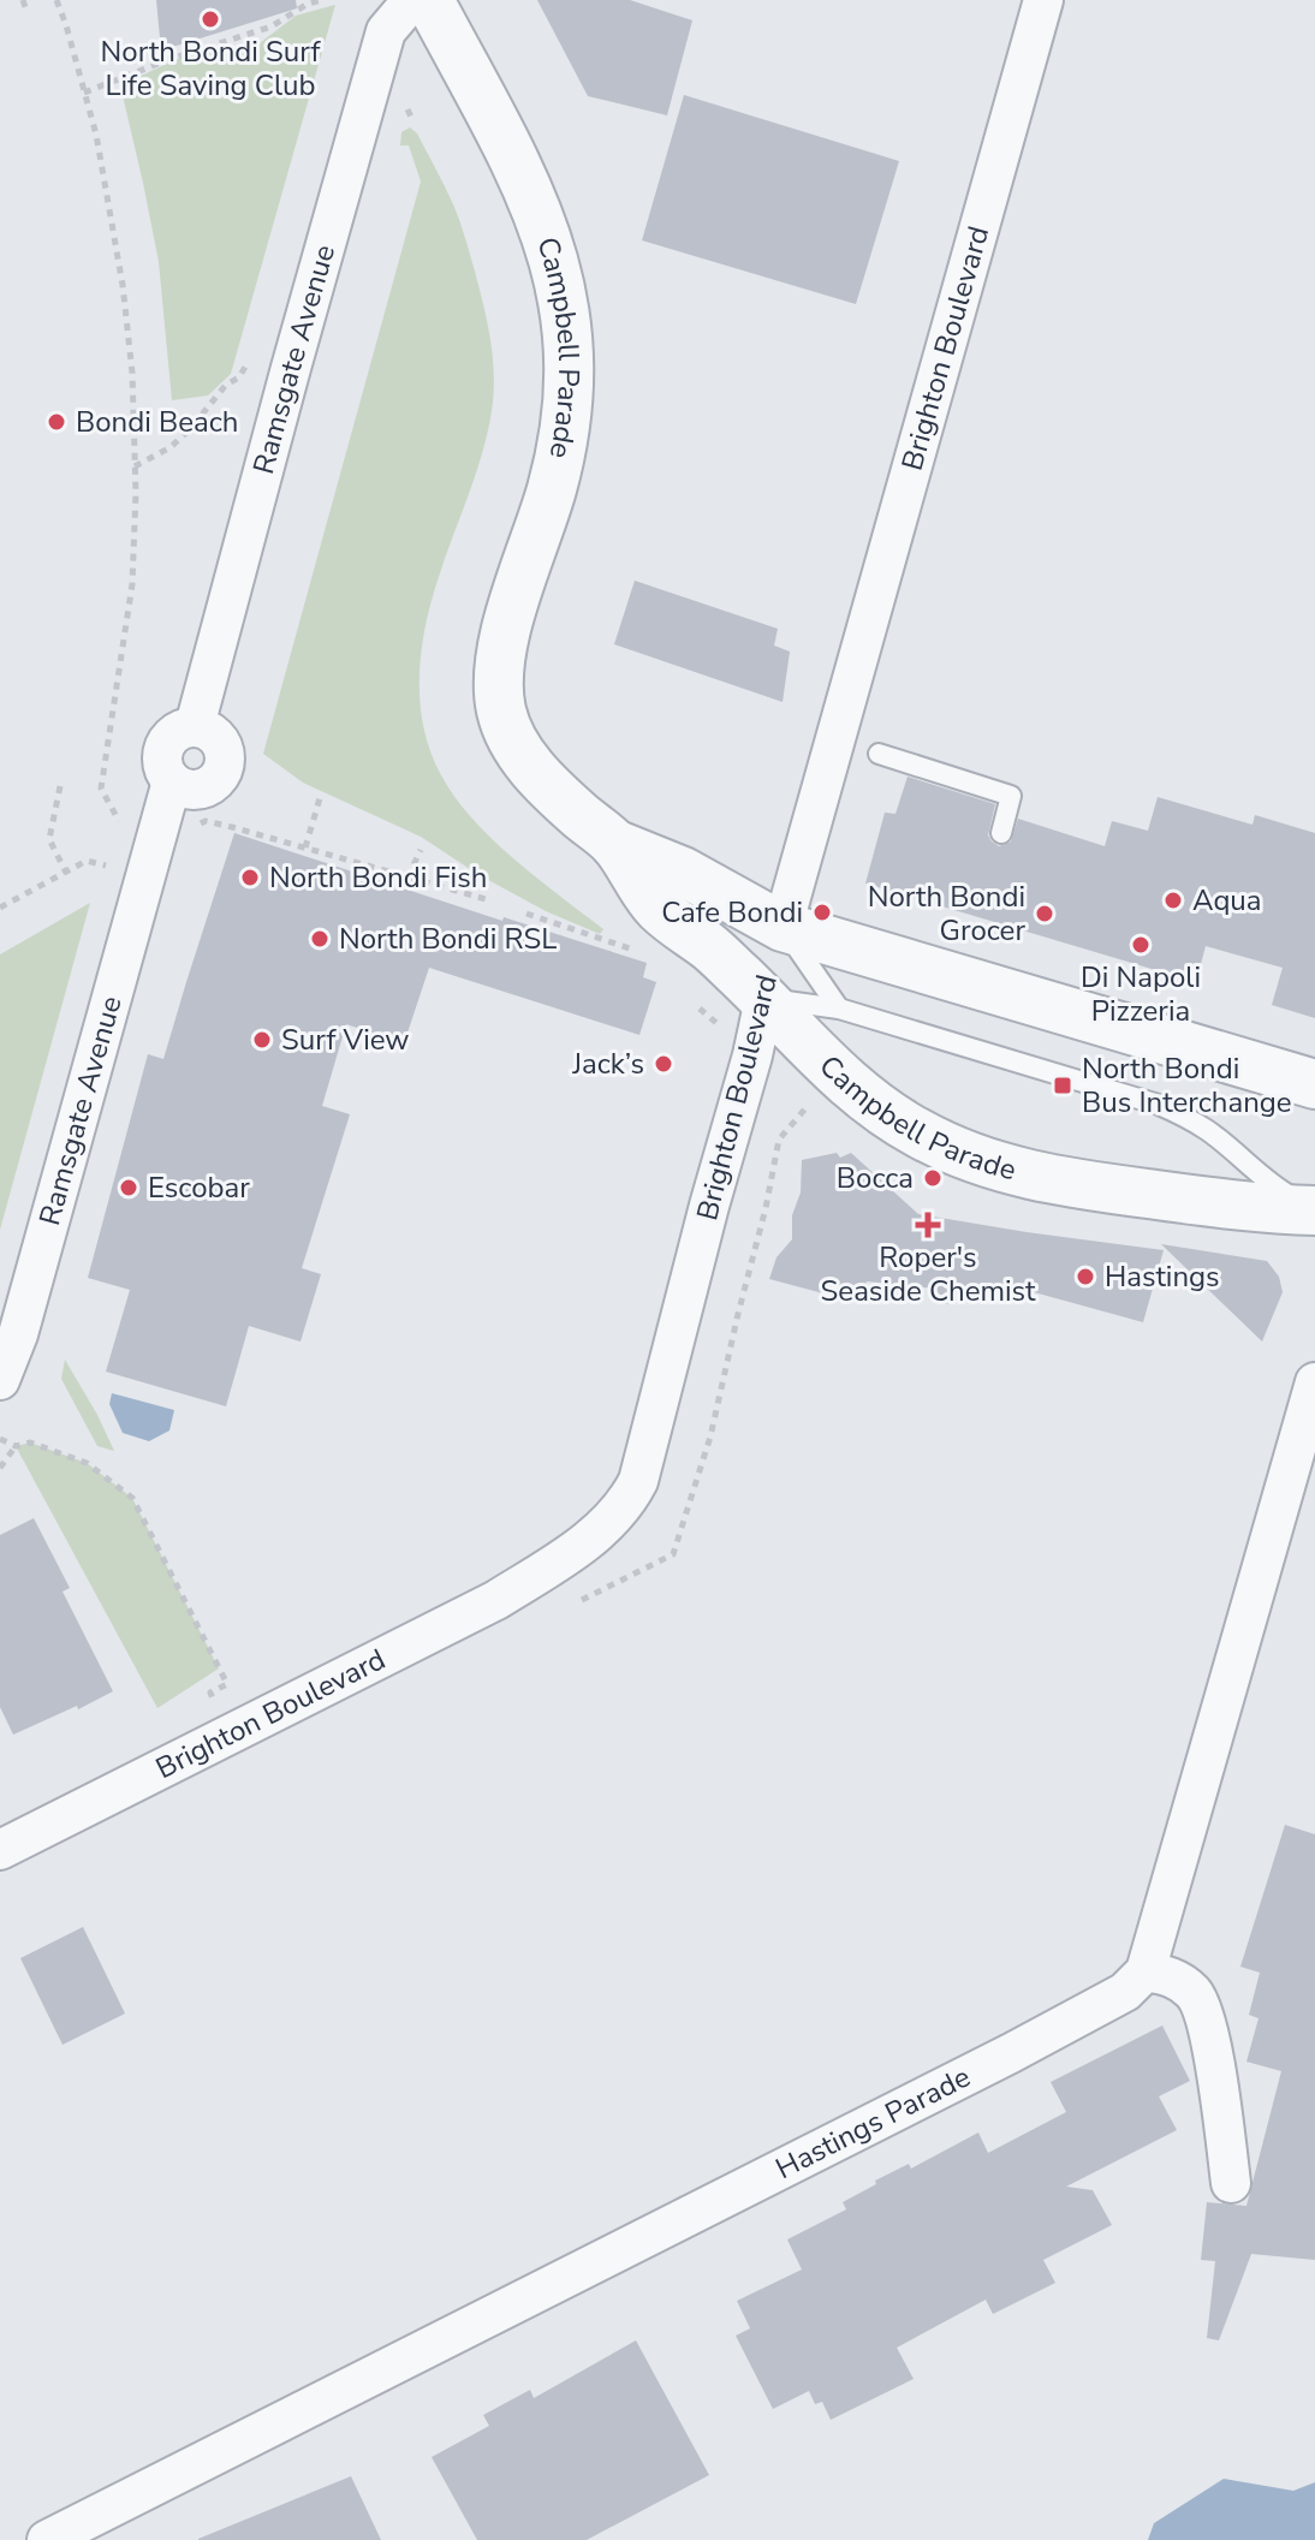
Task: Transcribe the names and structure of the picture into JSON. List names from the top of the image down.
{
  "streets": {
    "street": [
      "Campbell Parade",
      "Brighton Boulevard",
      "Ramsgate Avenue",
      "Hastings Parade"
    ]
  },
  "crossings": [
    ["Campbell Parade", "Brighton Boulevard"]
  ],
  "places": {
    "other": [
      "North Bondi Surf Life Saving Club",
      "Bondi Beach",
      "North Bondi Fish",
      "Aqua",
      "Cafe Bondi",
      "North Bondi Grocer",
      "North Bondi RSL",
      "Di Napoli Pizzeria",
      "Surf View",
      "Jack’s",
      "Bocca",
      "Escobar",
      "Hastings"
    ],
    "transit": ["North Bondi Bus Interchange"],
    "health": ["Roper's Seaside Chemist"]
  }
}
